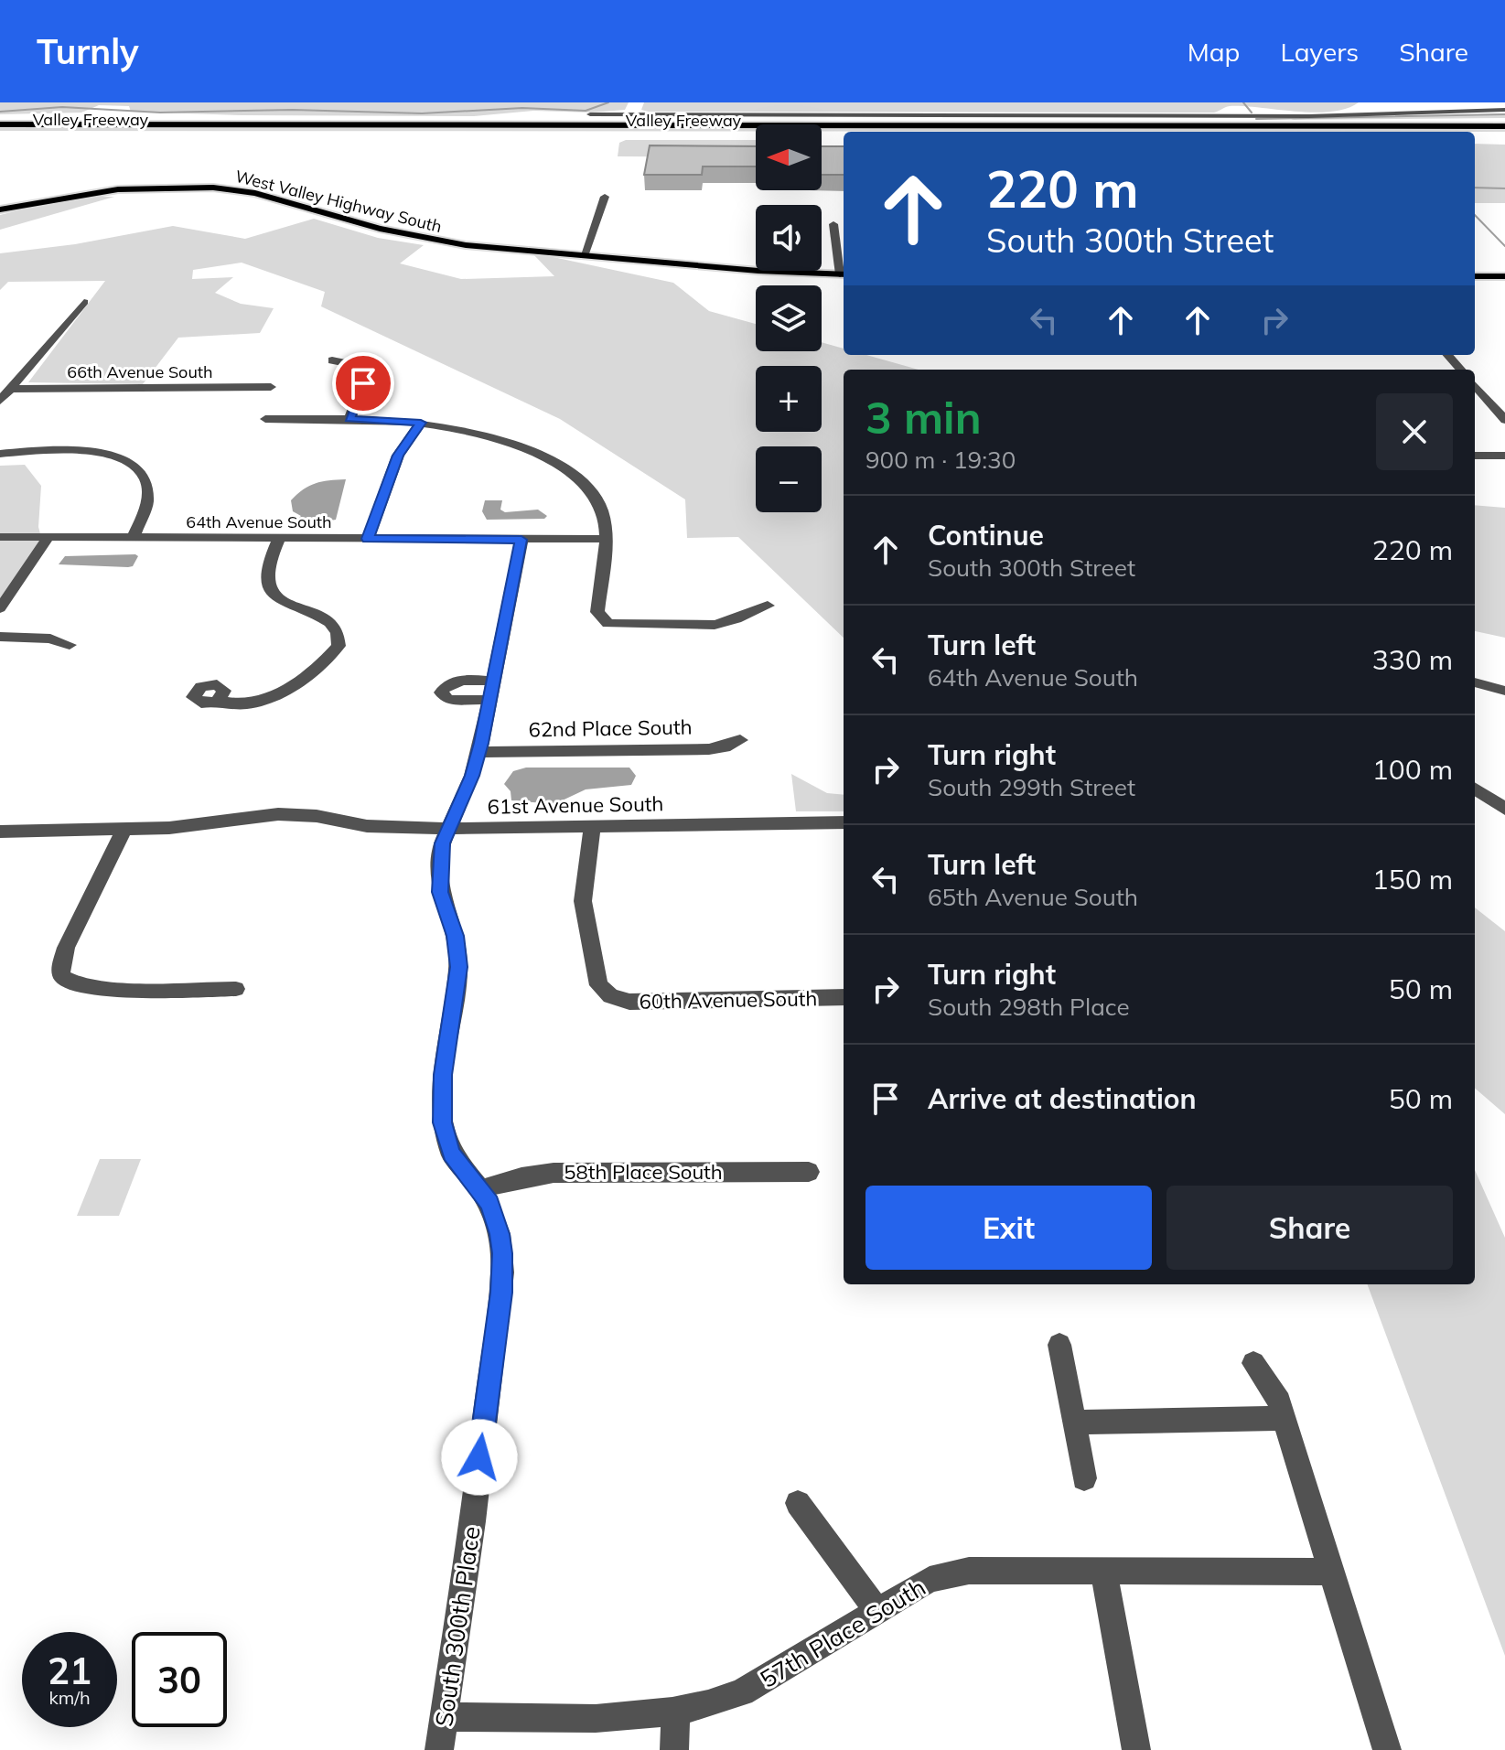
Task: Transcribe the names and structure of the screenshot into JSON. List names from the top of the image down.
{
  "streets": {
    "highway": ["Valley Freeway"],
    "main road": ["West Valley Highway South"],
    "street": [
      "66th Avenue South",
      "64th Avenue South",
      "62nd Place South",
      "61st Avenue South",
      "60th Avenue South",
      "58th Place South",
      "South 300th Place",
      "57th Place South"
    ]
  },
  "crossings": [
    ["61st Avenue South", "60th Avenue South"],
    ["61st Avenue South", "South 300th Place"],
    ["58th Place South", "South 300th Place"],
    ["South 300th Place", "57th Place South"]
  ],
  "north": "left",
  "page": {
    "header": "Turnly",
    "nav": ["Map", "Layers", "Share"],
    "map_buttons": ["+", "−"],
    "turn": ["220 m", "South 300th Street"],
    "heading": ["3 min", "900 m · 19:30"],
    "list": [
      {
        "name": "Continue",
        "note": "South 300th Street",
        "value": "220 m"
      },
      {
        "name": "Turn left",
        "note": "64th Avenue South",
        "value": "330 m"
      },
      {
        "name": "Turn right",
        "note": "South 299th Street",
        "value": "100 m"
      },
      {
        "name": "Turn left",
        "note": "65th Avenue South",
        "value": "150 m"
      },
      {
        "name": "Turn right",
        "note": "South 298th Place",
        "value": "50 m"
      },
      {
        "name": "Arrive at destination",
        "value": "50 m"
      }
    ],
    "buttons": ["Exit", "Share"],
    "speed": "21 km/h",
    "limit": "30"
  }
}
